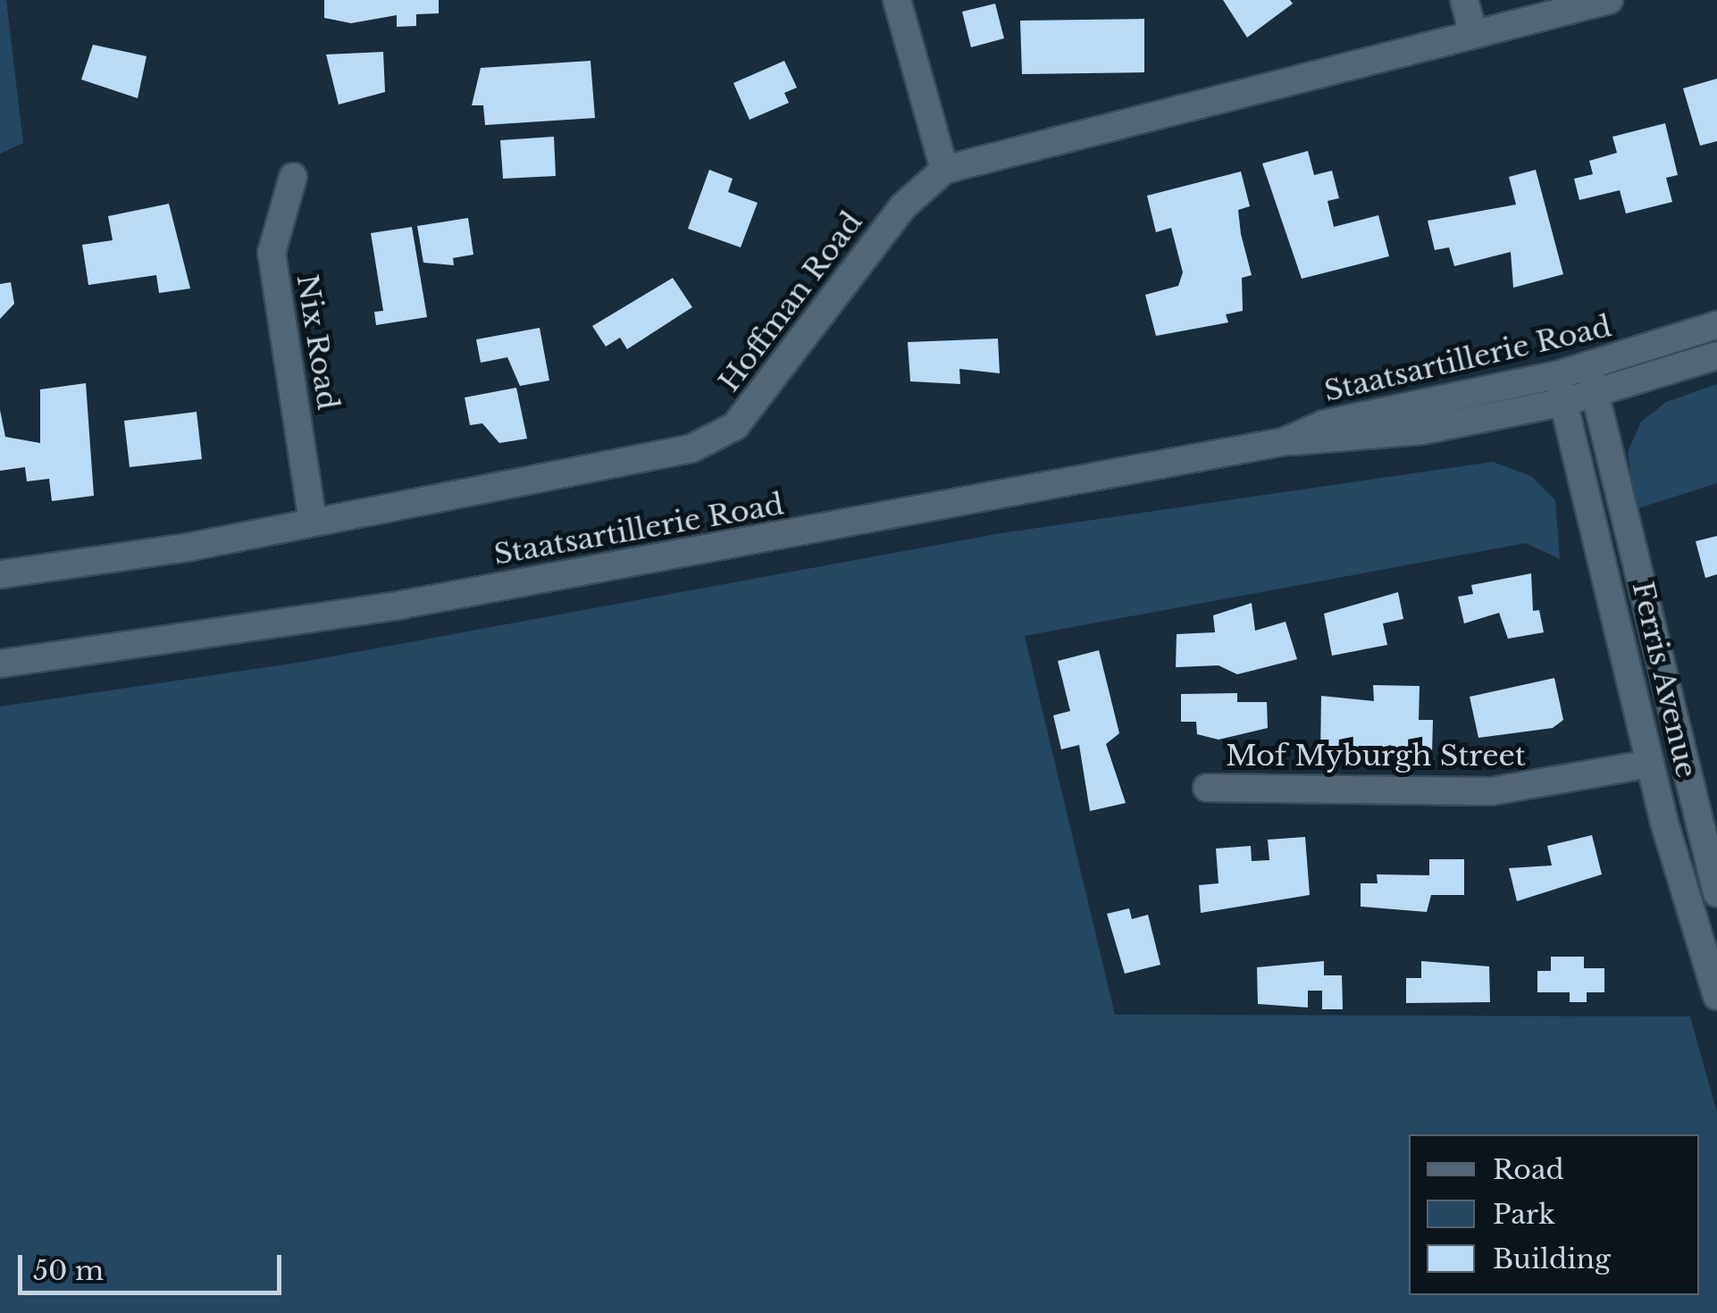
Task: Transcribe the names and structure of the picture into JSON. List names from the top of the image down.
{
  "streets": {
    "street": [
      "Hoffman Road",
      "Nix Road",
      "Staatsartillerie Road",
      "Ferris Avenue",
      "Mof Myburgh Street"
    ]
  },
  "crossings": [
    ["Hoffman Road", "Nix Road"],
    ["Staatsartillerie Road", "Ferris Avenue"],
    ["Ferris Avenue", "Mof Myburgh Street"]
  ],
  "legend": ["Road", "Park", "Building"],
  "scale_bar": "50 m"
}
